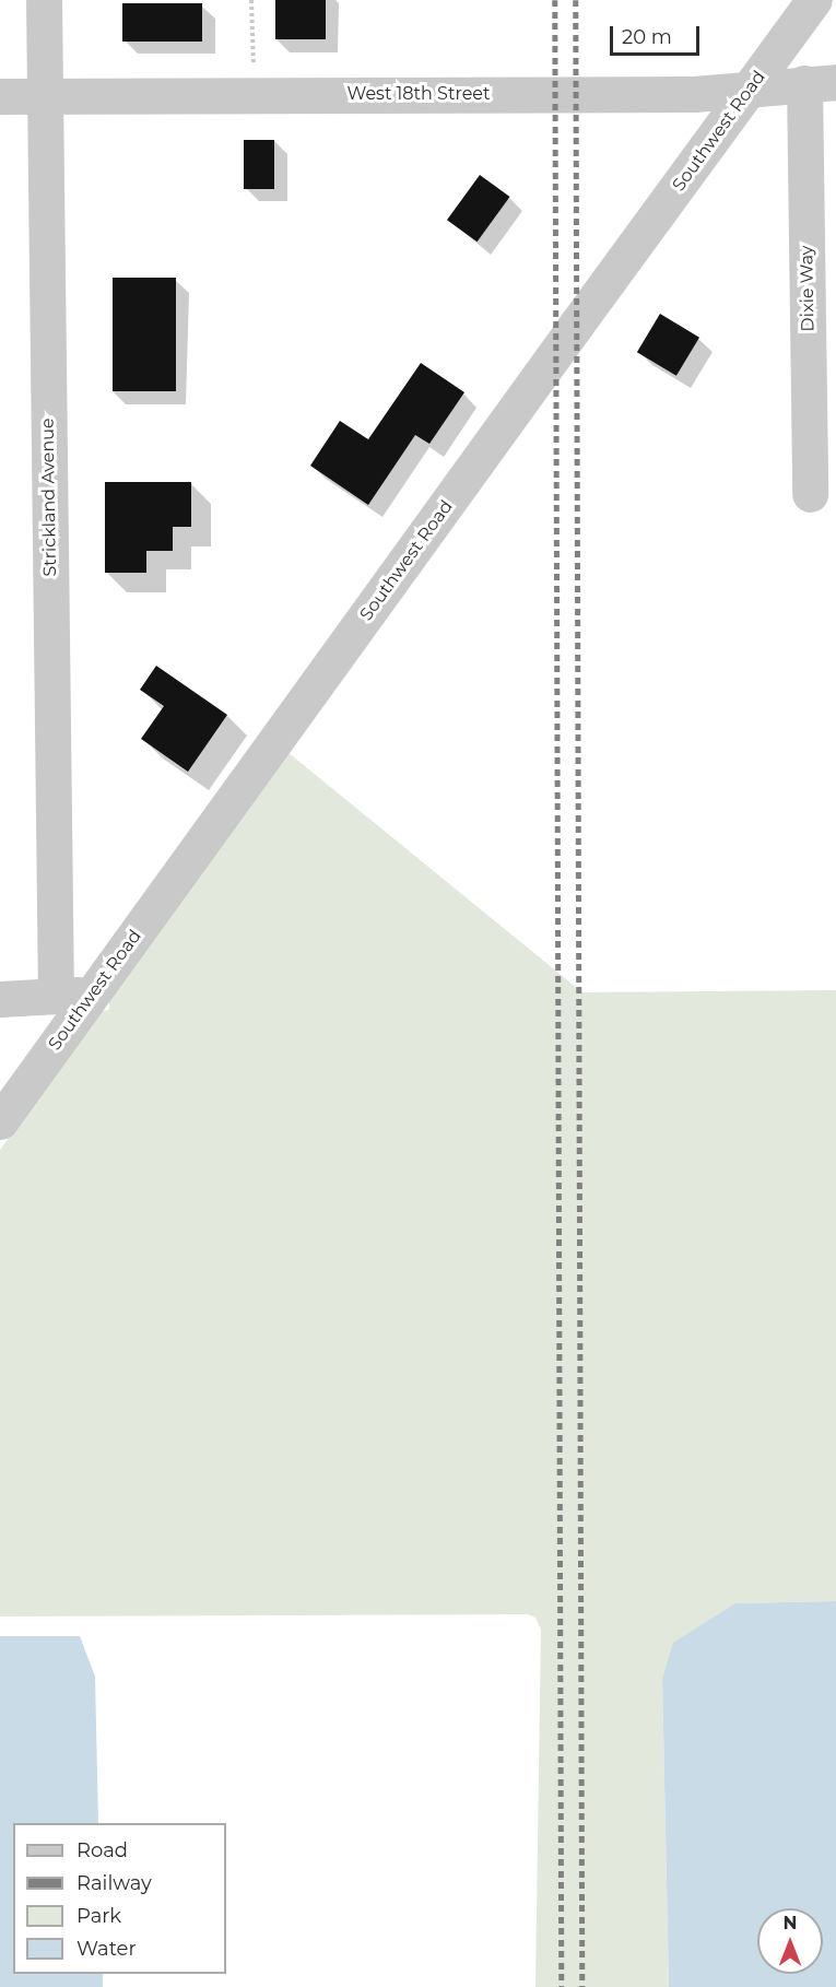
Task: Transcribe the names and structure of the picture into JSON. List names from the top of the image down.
{
  "streets": {
    "street": [
      "West 18th Street",
      "Southwest Road",
      "Dixie Way",
      "Strickland Avenue"
    ]
  },
  "crossings": [
    ["West 18th Street", "Southwest Road"],
    ["West 18th Street", "Dixie Way"],
    ["West 18th Street", "Strickland Avenue"]
  ],
  "legend": [
    "Road",
    "Railway",
    "Park",
    "Water"
  ],
  "scale_bar": "20 m",
  "north": "top"
}
